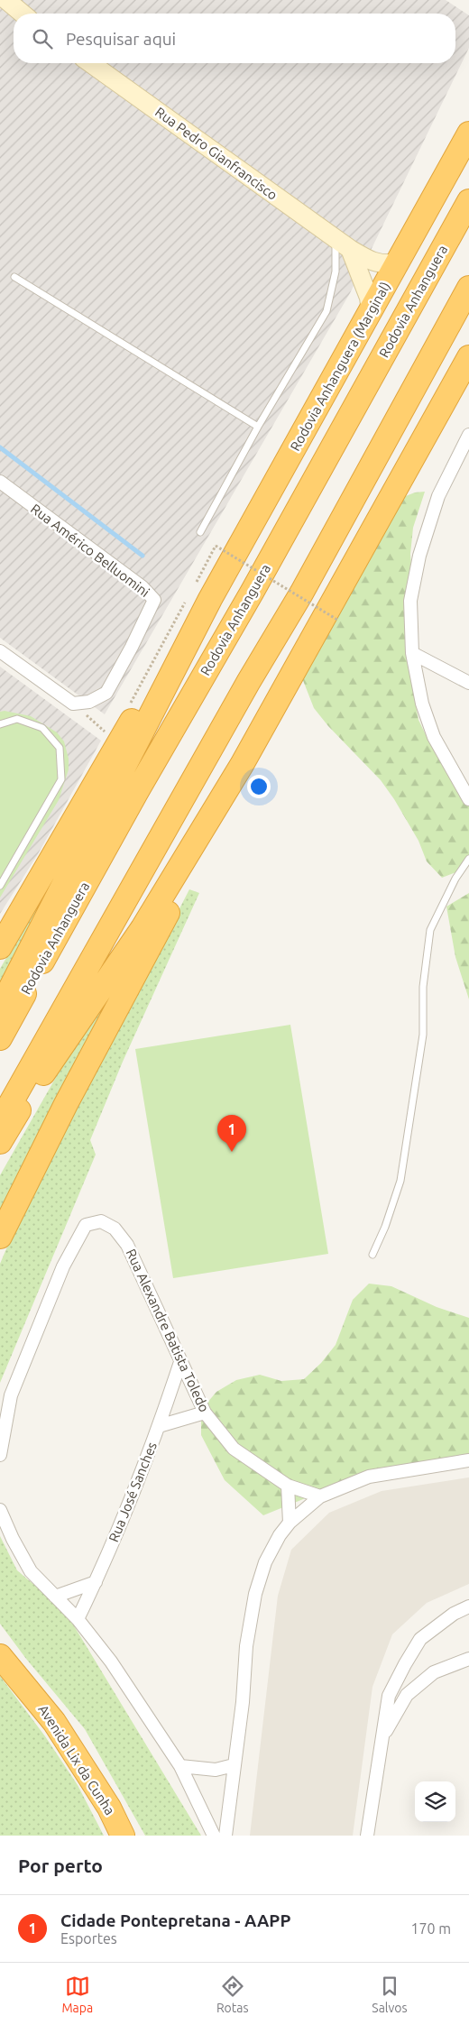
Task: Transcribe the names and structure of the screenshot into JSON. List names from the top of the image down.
{
  "streets": {
    "highway": ["Rodovia Anhanguera", "Rodovia Anhanguera (Marginal)", "Avenida Lix da Cunha"],
    "street": [
      "Rua Pedro Gianfrancisco",
      "Rua Américo Belluomini",
      "Rua Alexandre Batista Toledo",
      "Rua José Sanches"
    ]
  },
  "crossings": [
    ["Rua Pedro Gianfrancisco", "Rodovia Anhanguera (Marginal)"],
    ["Rua Alexandre Batista Toledo", "Rua José Sanches"]
  ],
  "page": {
    "search": "Pesquisar aqui",
    "pins": "1",
    "heading": "Por perto",
    "list": [
      {
        "mark": "1",
        "name": "Cidade Pontepretana - AAPP",
        "note": "Esportes",
        "value": "170 m"
      }
    ],
    "nav": ["Mapa", "Rotas", "Salvos"]
  }
}
